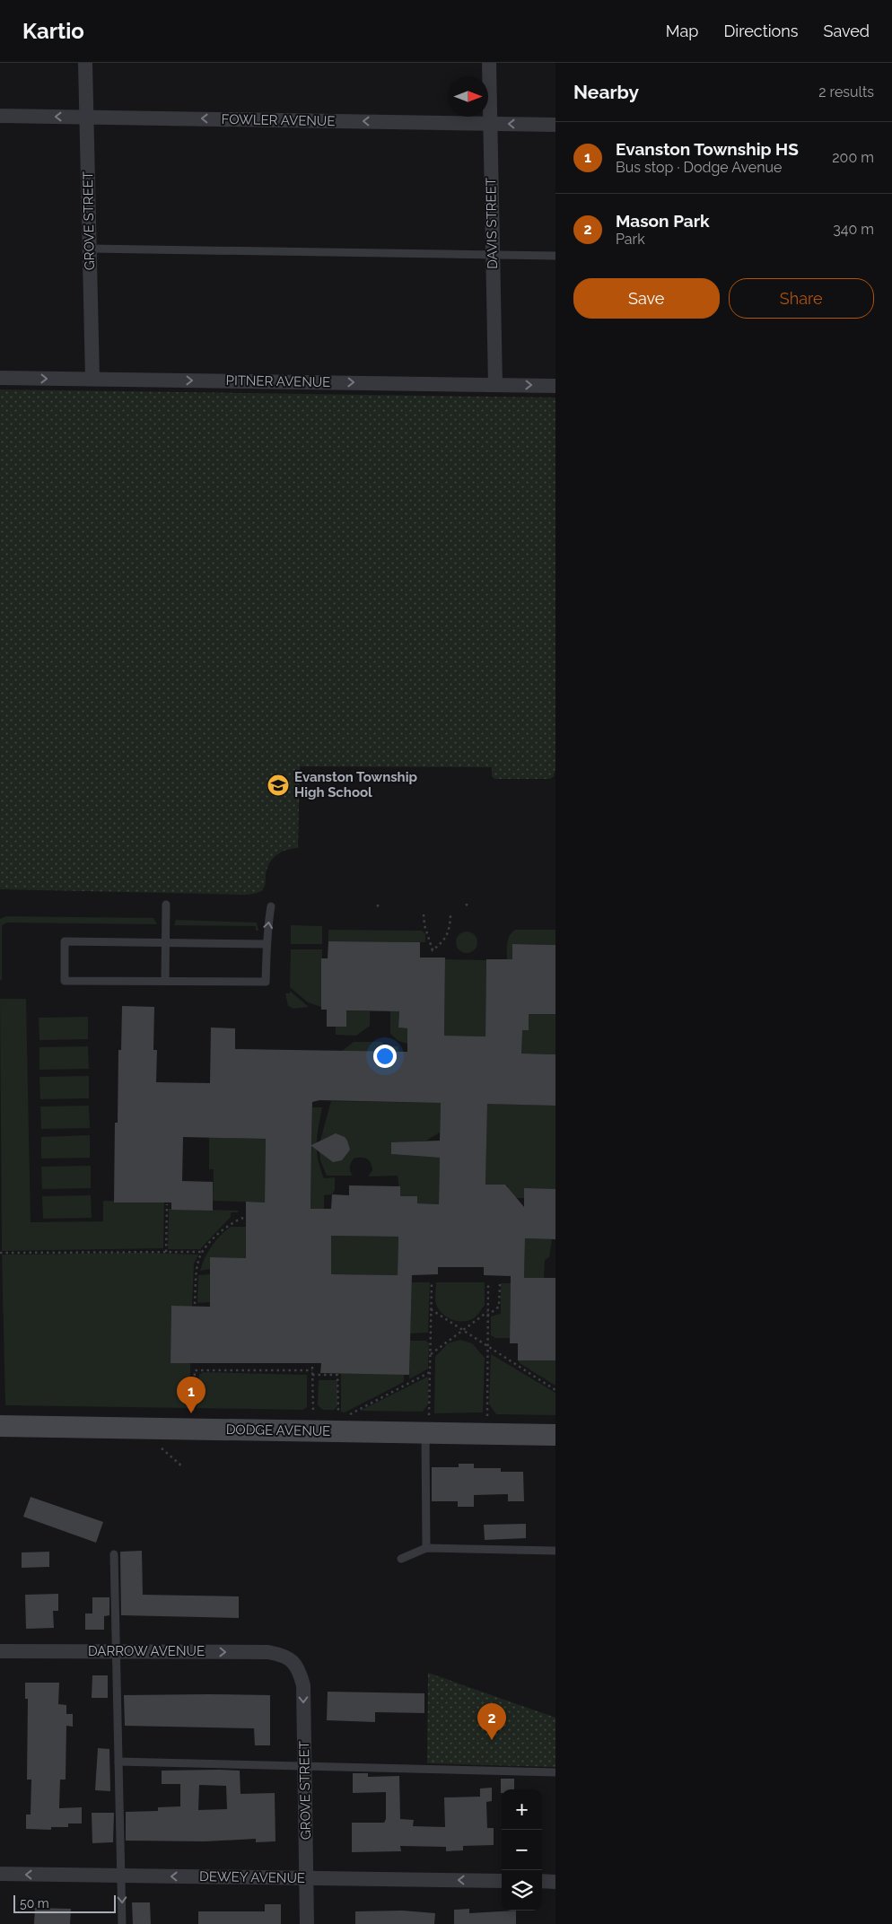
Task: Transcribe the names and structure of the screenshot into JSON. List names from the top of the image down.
{
  "streets": {
    "main road": ["DODGE AVENUE"],
    "street": [
      "FOWLER AVENUE",
      "GROVE STREET",
      "DAVIS STREET",
      "PITNER AVENUE",
      "DARROW AVENUE",
      "DEWEY AVENUE"
    ]
  },
  "crossings": [
    ["FOWLER AVENUE", "GROVE STREET"],
    ["FOWLER AVENUE", "DAVIS STREET"],
    ["GROVE STREET", "PITNER AVENUE"],
    ["GROVE STREET", "DARROW AVENUE"],
    ["GROVE STREET", "DEWEY AVENUE"],
    ["DAVIS STREET", "PITNER AVENUE"]
  ],
  "one_way": [
    "FOWLER AVENUE",
    "PITNER AVENUE",
    "DARROW AVENUE",
    "DEWEY AVENUE"
  ],
  "places": {
    "school or university": ["Evanston Township High School"]
  },
  "scale_bar": "50 m",
  "north": "right",
  "page": {
    "header": "Kartio",
    "nav": ["Map", "Directions", "Saved"],
    "heading": ["Nearby", "2 results"],
    "list": [
      {
        "mark": "1",
        "name": "Evanston Township HS",
        "note": "Bus stop · Dodge Avenue",
        "value": "200 m"
      },
      {
        "mark": "2",
        "name": "Mason Park",
        "note": "Park",
        "value": "340 m"
      }
    ],
    "buttons": ["Save", "Share"],
    "pins": ["1", "2"],
    "map_buttons": ["+", "−"],
    "scale": "50 m"
  }
}
